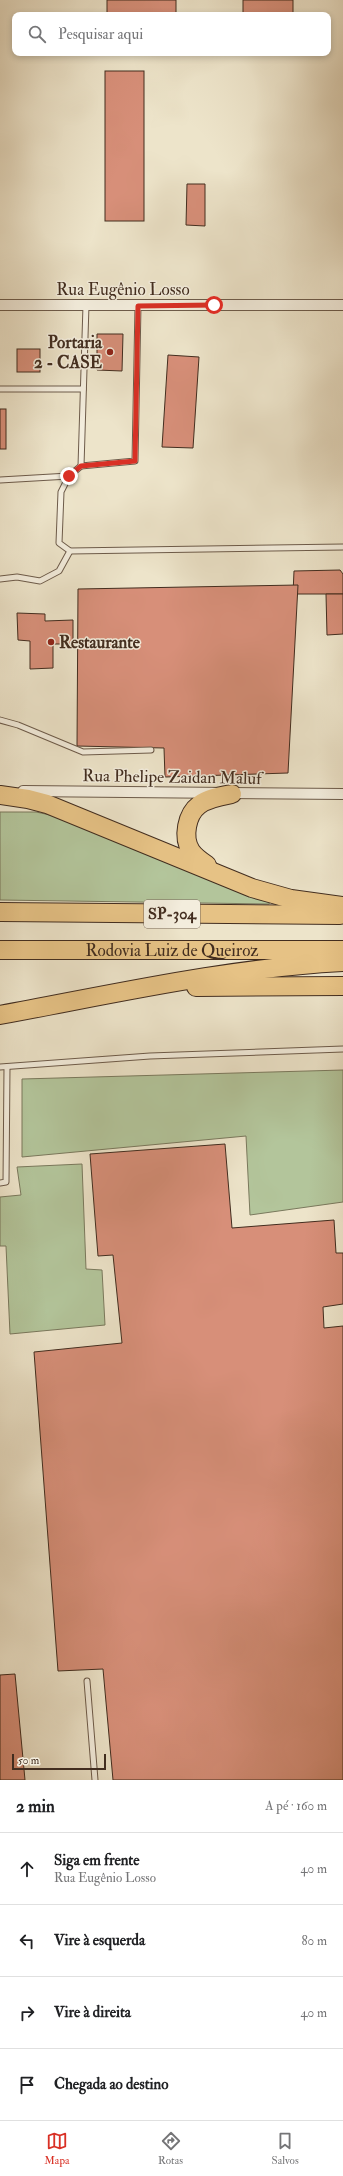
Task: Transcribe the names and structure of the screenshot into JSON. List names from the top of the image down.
{
  "streets": {
    "highway": ["SP-304", "Rodovia Luiz de Queiroz"],
    "street": ["Rua Eugênio Losso", "Rua Phelipe Zaidan Maluf"]
  },
  "places": ["Portaria 2 - CASE", "Restaurante"],
  "scale_bar": "50 m",
  "page": {
    "search": "Pesquisar aqui",
    "scale": "50 m",
    "heading": ["2 min", "A pé · 160 m"],
    "list": [
      ["Siga em frente", "Rua Eugênio Losso", "40 m"],
      ["Vire à esquerda", "80 m"],
      ["Vire à direita", "40 m"],
      "Chegada ao destino"
    ],
    "nav": ["Mapa", "Rotas", "Salvos"]
  }
}
